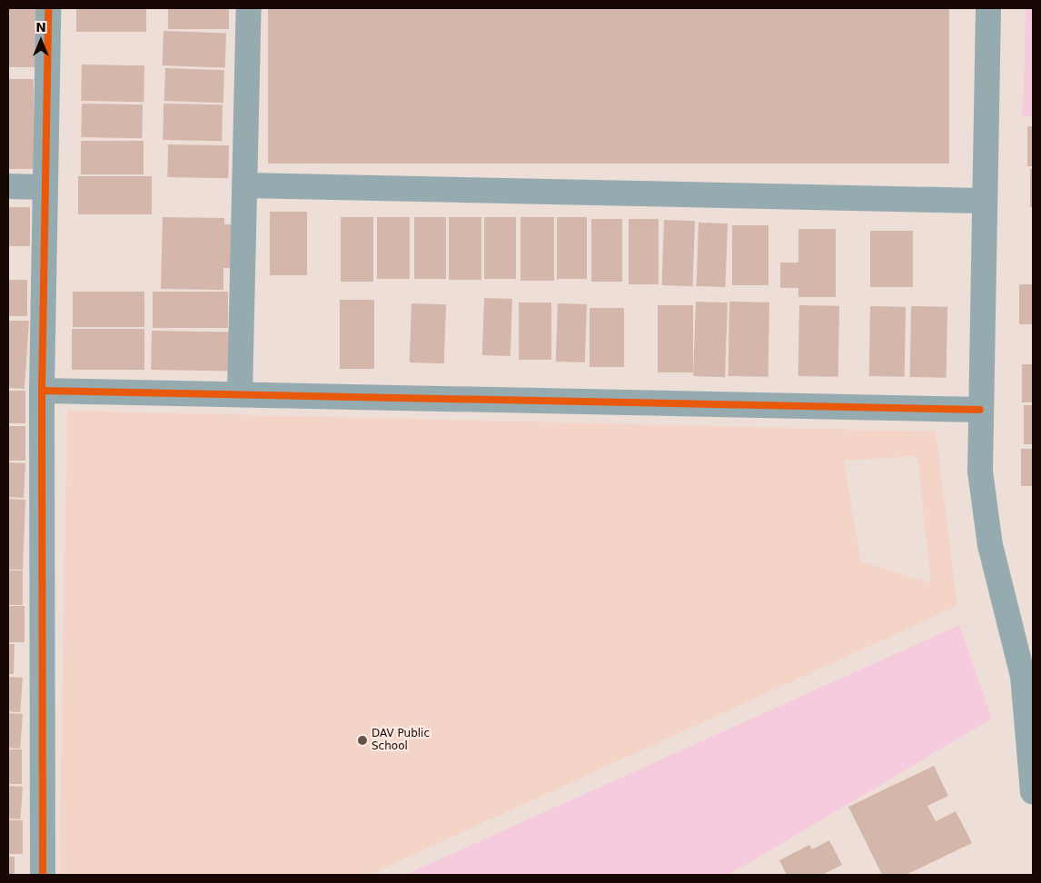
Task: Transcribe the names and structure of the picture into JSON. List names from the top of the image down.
{
  "places": ["DAV Public School"],
  "north": "top"
}
